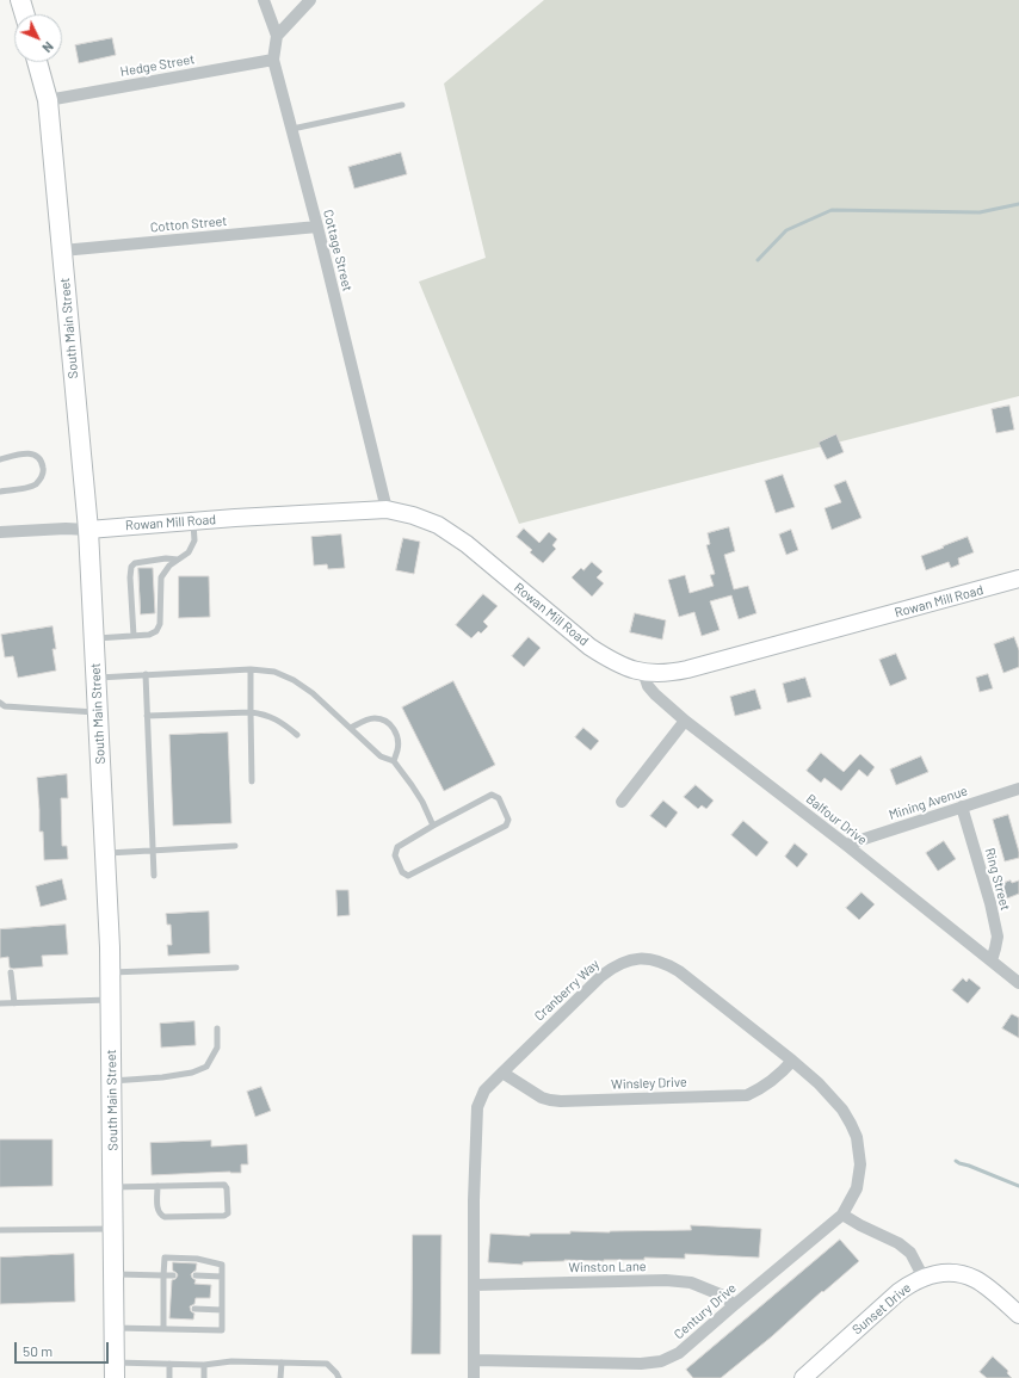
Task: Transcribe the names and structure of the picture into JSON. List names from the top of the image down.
{
  "streets": {
    "main road": ["South Main Street"],
    "street": [
      "Hedge Street",
      "Cotton Street",
      "Cottage Street",
      "Rowan Mill Road",
      "Mining Avenue",
      "Balfour Drive",
      "Ring Street",
      "Cranberry Way",
      "Winsley Drive",
      "Winston Lane",
      "Sunset Drive",
      "Century Drive"
    ]
  },
  "crossings": [
    ["Hedge Street", "Cottage Street"],
    ["Hedge Street", "South Main Street"],
    ["Cotton Street", "Cottage Street"],
    ["Cotton Street", "South Main Street"],
    ["Cottage Street", "Rowan Mill Road"],
    ["South Main Street", "Rowan Mill Road"],
    ["Rowan Mill Road", "Balfour Drive"],
    ["Mining Avenue", "Balfour Drive"],
    ["Mining Avenue", "Ring Street"],
    ["Balfour Drive", "Ring Street"],
    ["Cranberry Way", "Winsley Drive"],
    ["Cranberry Way", "Winston Lane"],
    ["Cranberry Way", "Century Drive"],
    ["Winston Lane", "Century Drive"]
  ],
  "scale_bar": "50 m",
  "north": "bottom right"
}
